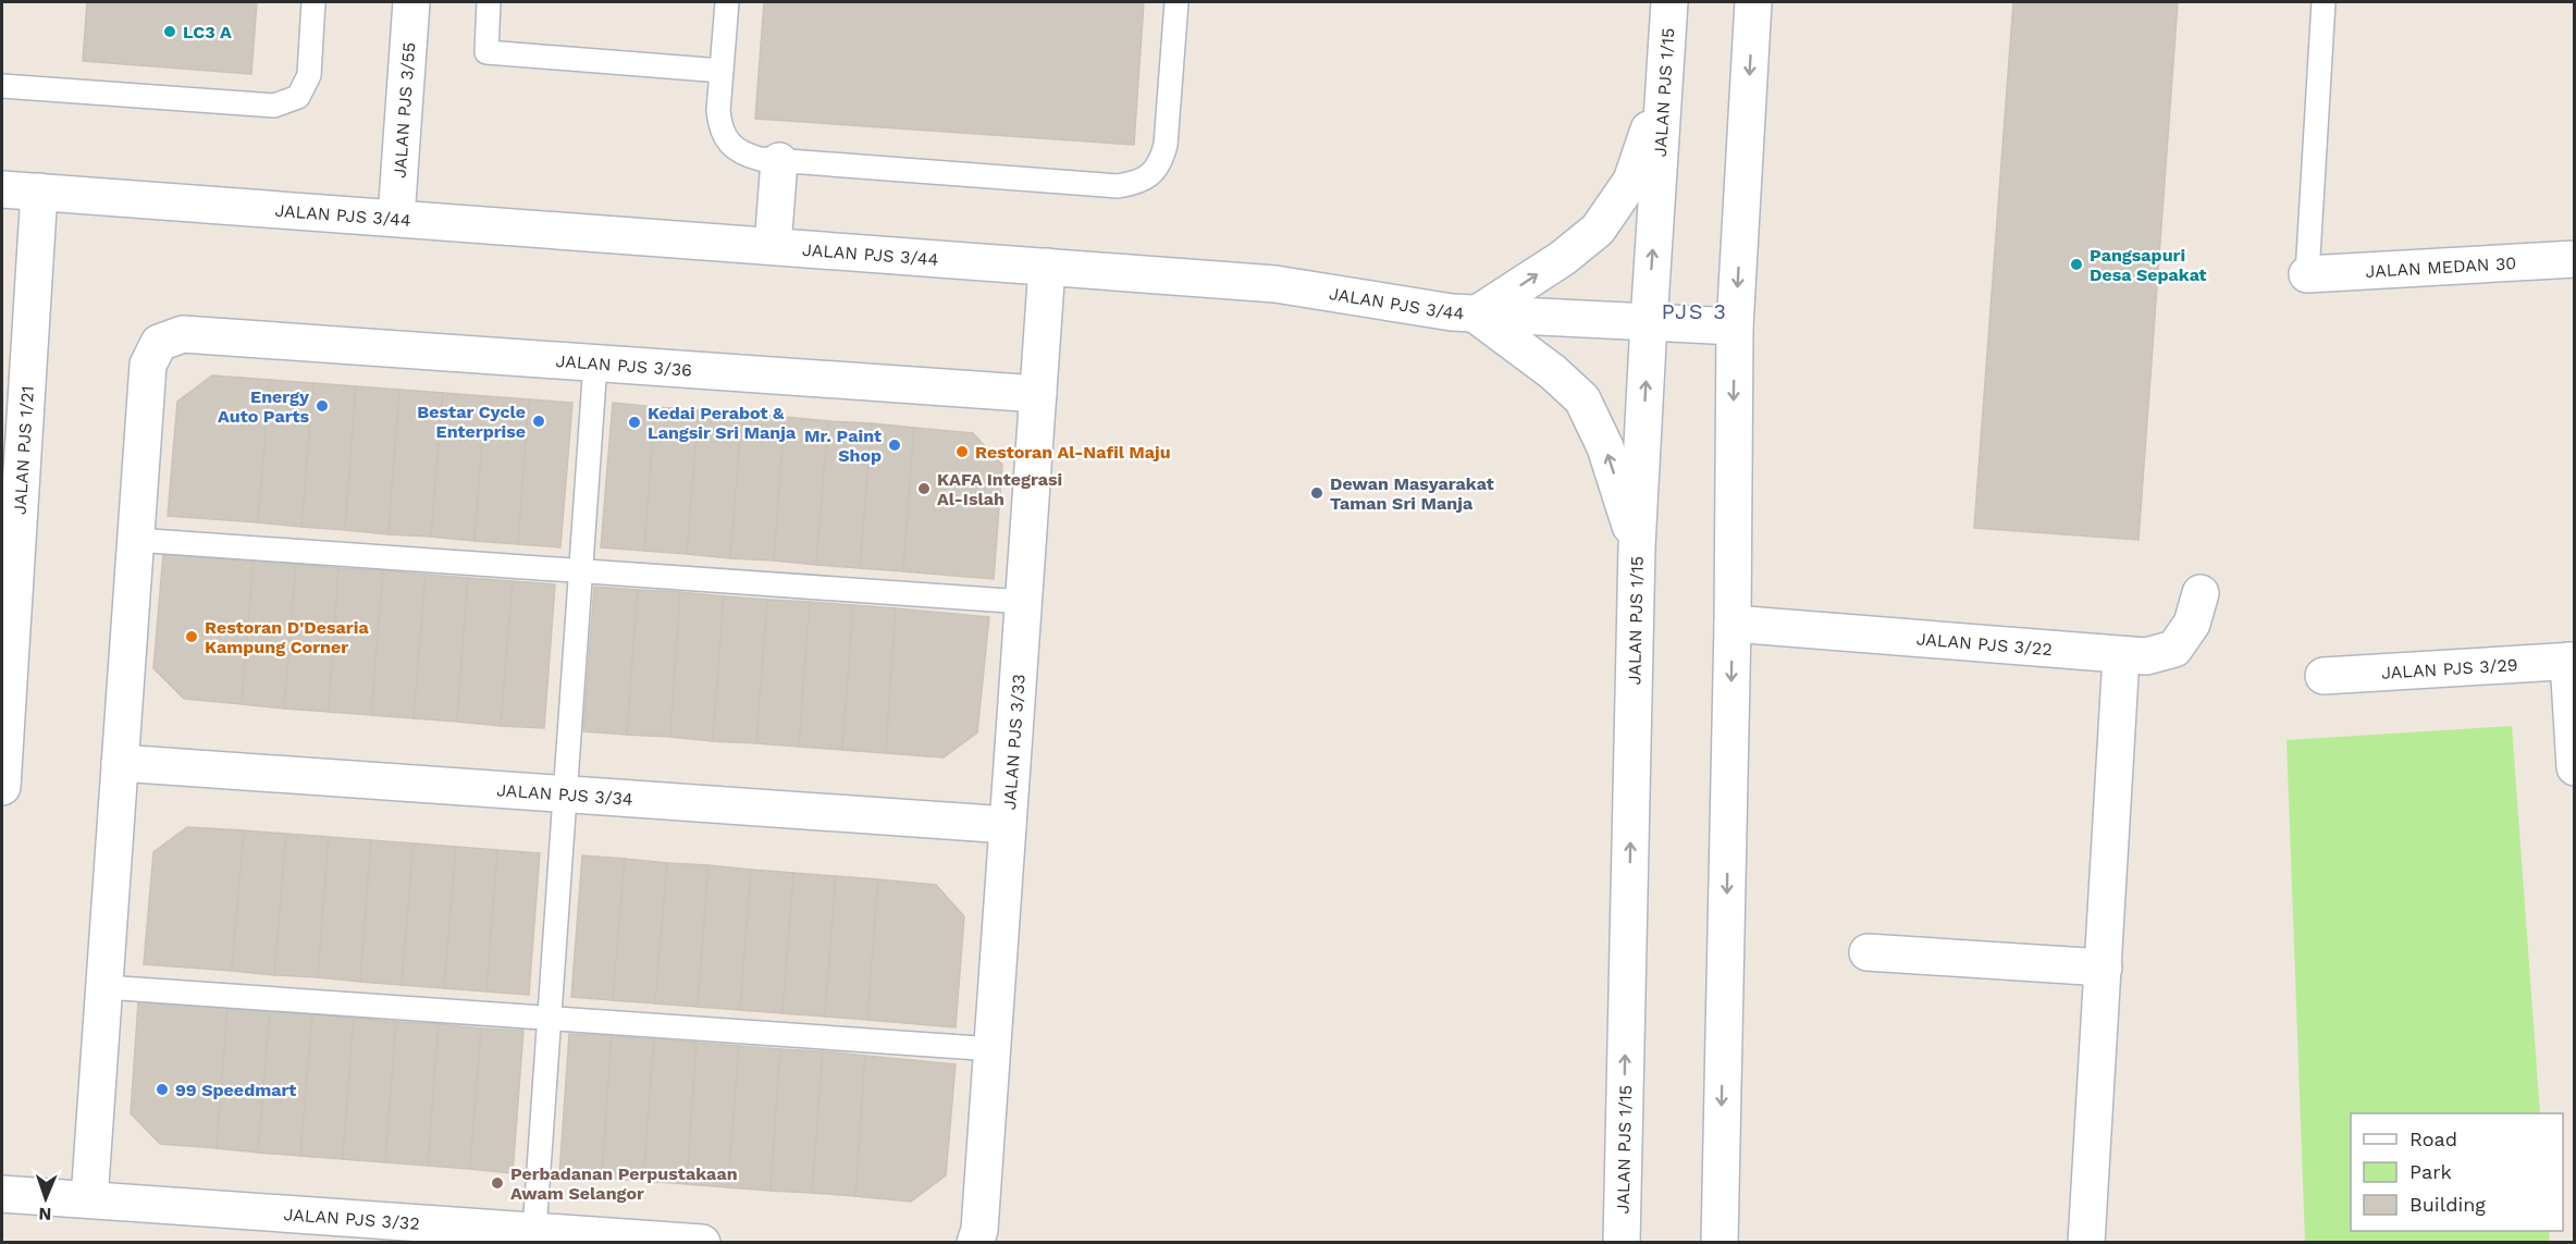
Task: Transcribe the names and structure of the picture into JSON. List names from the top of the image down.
{
  "streets": {
    "street": [
      "JALAN PJS 1/15",
      "JALAN PJS 3/55",
      "JALAN PJS 3/44",
      "JALAN MEDAN 30",
      "JALAN PJS 3/36",
      "JALAN PJS 1/21",
      "JALAN PJS 3/22",
      "JALAN PJS 3/29",
      "JALAN PJS 3/33",
      "JALAN PJS 3/34",
      "JALAN PJS 3/32"
    ]
  },
  "crossings": [
    ["JALAN PJS 1/15", "JALAN PJS 3/44"],
    ["JALAN PJS 3/55", "JALAN PJS 3/44"],
    ["JALAN PJS 3/44", "JALAN PJS 1/21"],
    ["JALAN PJS 3/44", "JALAN PJS 3/33"],
    ["JALAN PJS 3/36", "JALAN PJS 3/33"],
    ["JALAN PJS 3/36", "JALAN PJS 3/34"],
    ["JALAN PJS 3/36", "JALAN PJS 3/32"],
    ["JALAN PJS 3/33", "JALAN PJS 3/34"]
  ],
  "districts": ["PJS 3"],
  "places": [
    "LC3 A",
    "Pangsapuri Desa Sepakat",
    "Energy Auto Parts",
    "Bestar Cycle Enterprise",
    "Kedai Perabot & Langsir Sri Manja",
    "Mr. Paint Shop",
    "Restoran Al-Nafil Maju",
    "KAFA Integrasi Al-Islah",
    "Dewan Masyarakat Taman Sri Manja",
    "Restoran D'Desaria Kampung Corner",
    "99 Speedmart",
    "Perbadanan Perpustakaan Awam Selangor"
  ],
  "legend": ["Road", "Park", "Building"],
  "north": "bottom"
}
